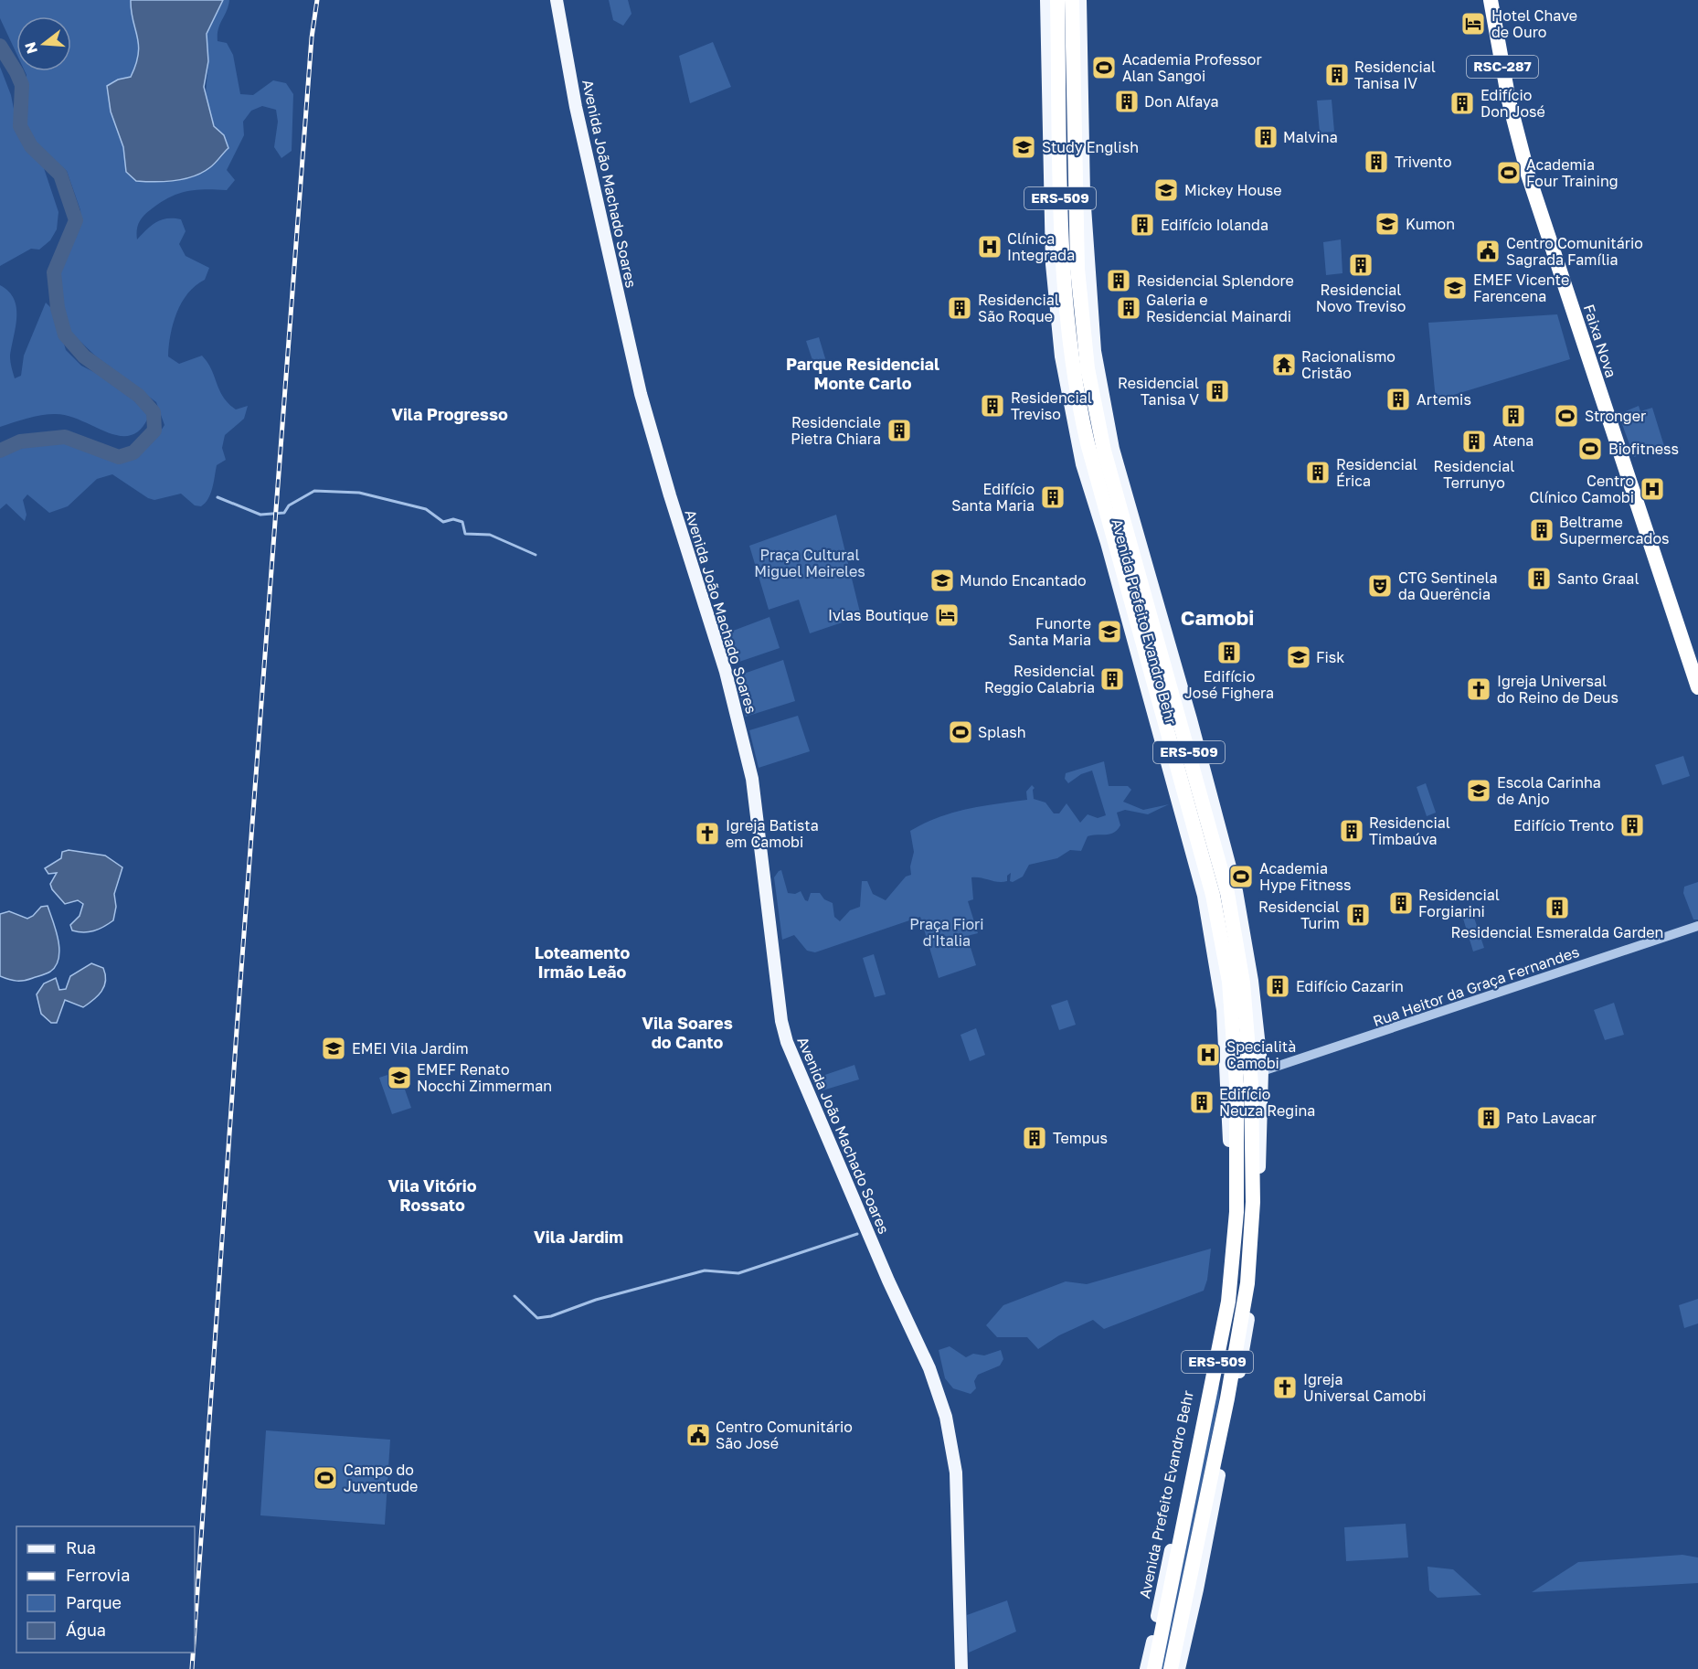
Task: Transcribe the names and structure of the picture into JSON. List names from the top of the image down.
{
  "streets": {
    "highway": [
      "RSC-287",
      "ERS-509",
      "Faixa Nova",
      "Avenida Prefeito Evandro Behr"
    ],
    "main road": ["Avenida João Machado Soares"],
    "street": ["Rua Heitor da Graça Fernandes"]
  },
  "crossings": [
    ["ERS-509", "Avenida Prefeito Evandro Behr"],
    ["Avenida Prefeito Evandro Behr", "Rua Heitor da Graça Fernandes"]
  ],
  "districts": [
    "Parque Residencial Monte Carlo",
    "Vila Progresso",
    "Camobi",
    "Loteamento Irmão Leão",
    "Vila Soares do Canto",
    "Vila Vitório Rossato",
    "Vila Jardim"
  ],
  "parks": ["Praça Cultural Miguel Meireles", "Praça Fiori d'Italia"],
  "places": {
    "hotel": ["Hotel Chave de Ouro", "Ivlas Boutique"],
    "sports": [
      "Academia Professor Alan Sangoi",
      "Academia Four Training",
      "Stronger",
      "Biofitness",
      "Splash",
      "Academia Hype Fitness",
      "Campo do Juventude"
    ],
    "building": [
      "Residencial Tanisa IV",
      "Don Alfaya",
      "Edifício Don José",
      "Malvina",
      "Trivento",
      "Edifício Iolanda",
      "Residencial Novo Treviso",
      "Residencial Splendore",
      "Residencial São Roque",
      "Galeria e Residencial Mainardi",
      "Residencial Tanisa V",
      "Artemis",
      "Residencial Treviso",
      "Atena",
      "Residenciale Pietra Chiara",
      "Residencial Terrunyo",
      "Residencial Érica",
      "Edifício Santa Maria",
      "Beltrame Supermercados",
      "Santo Graal",
      "Edifício José Fighera",
      "Residencial Reggio Calabria",
      "Edifício Trento",
      "Residencial Timbaúva",
      "Residencial Forgiarini",
      "Residencial Esmeralda Garden",
      "Residencial Turim",
      "Edifício Cazarin",
      "Edifício Neuza Regina",
      "Pato Lavacar",
      "Tempus"
    ],
    "school or university": [
      "Study English",
      "Mickey House",
      "Kumon",
      "EMEF Vicente Farencena",
      "Mundo Encantado",
      "Funorte Santa Maria",
      "Fisk",
      "Escola Carinha de Anjo",
      "EMEI Vila Jardim",
      "EMEF Renato Nocchi Zimmerman"
    ],
    "hospital": ["Clínica Integrada", "Centro Clínico Camobi", "Specialità Camobi"],
    "public building": ["Centro Comunitário Sagrada Família", "Centro Comunitário São José"],
    "temple": ["Racionalismo Cristão"],
    "theatre": ["CTG Sentinela da Querência"],
    "church": ["Igreja Universal do Reino de Deus", "Igreja Batista em Camobi", "Igreja Universal Camobi"]
  },
  "legend": [
    "Rua",
    "Ferrovia",
    "Parque",
    "Água"
  ],
  "north": "left"
}
